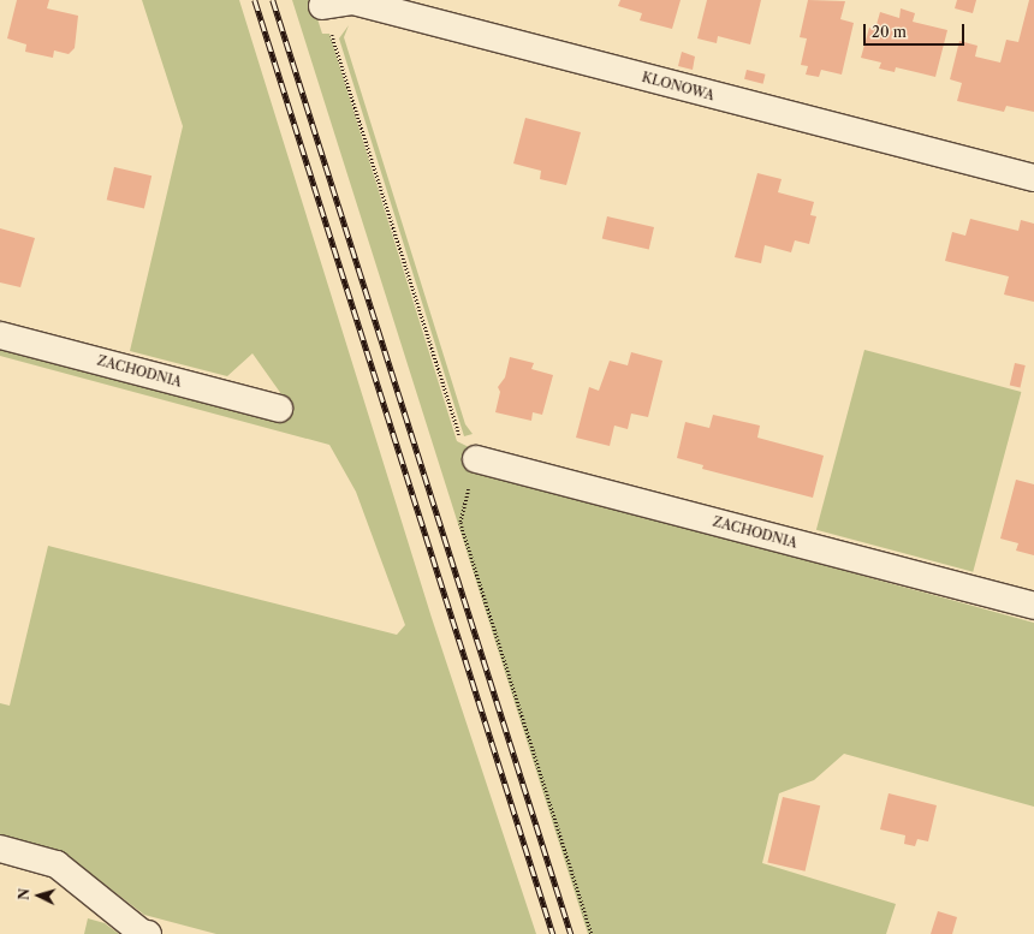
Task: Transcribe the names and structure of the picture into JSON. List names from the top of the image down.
{
  "streets": {
    "street": ["KLONOWA", "ZACHODNIA"]
  },
  "scale_bar": "20 m",
  "north": "left"
}
